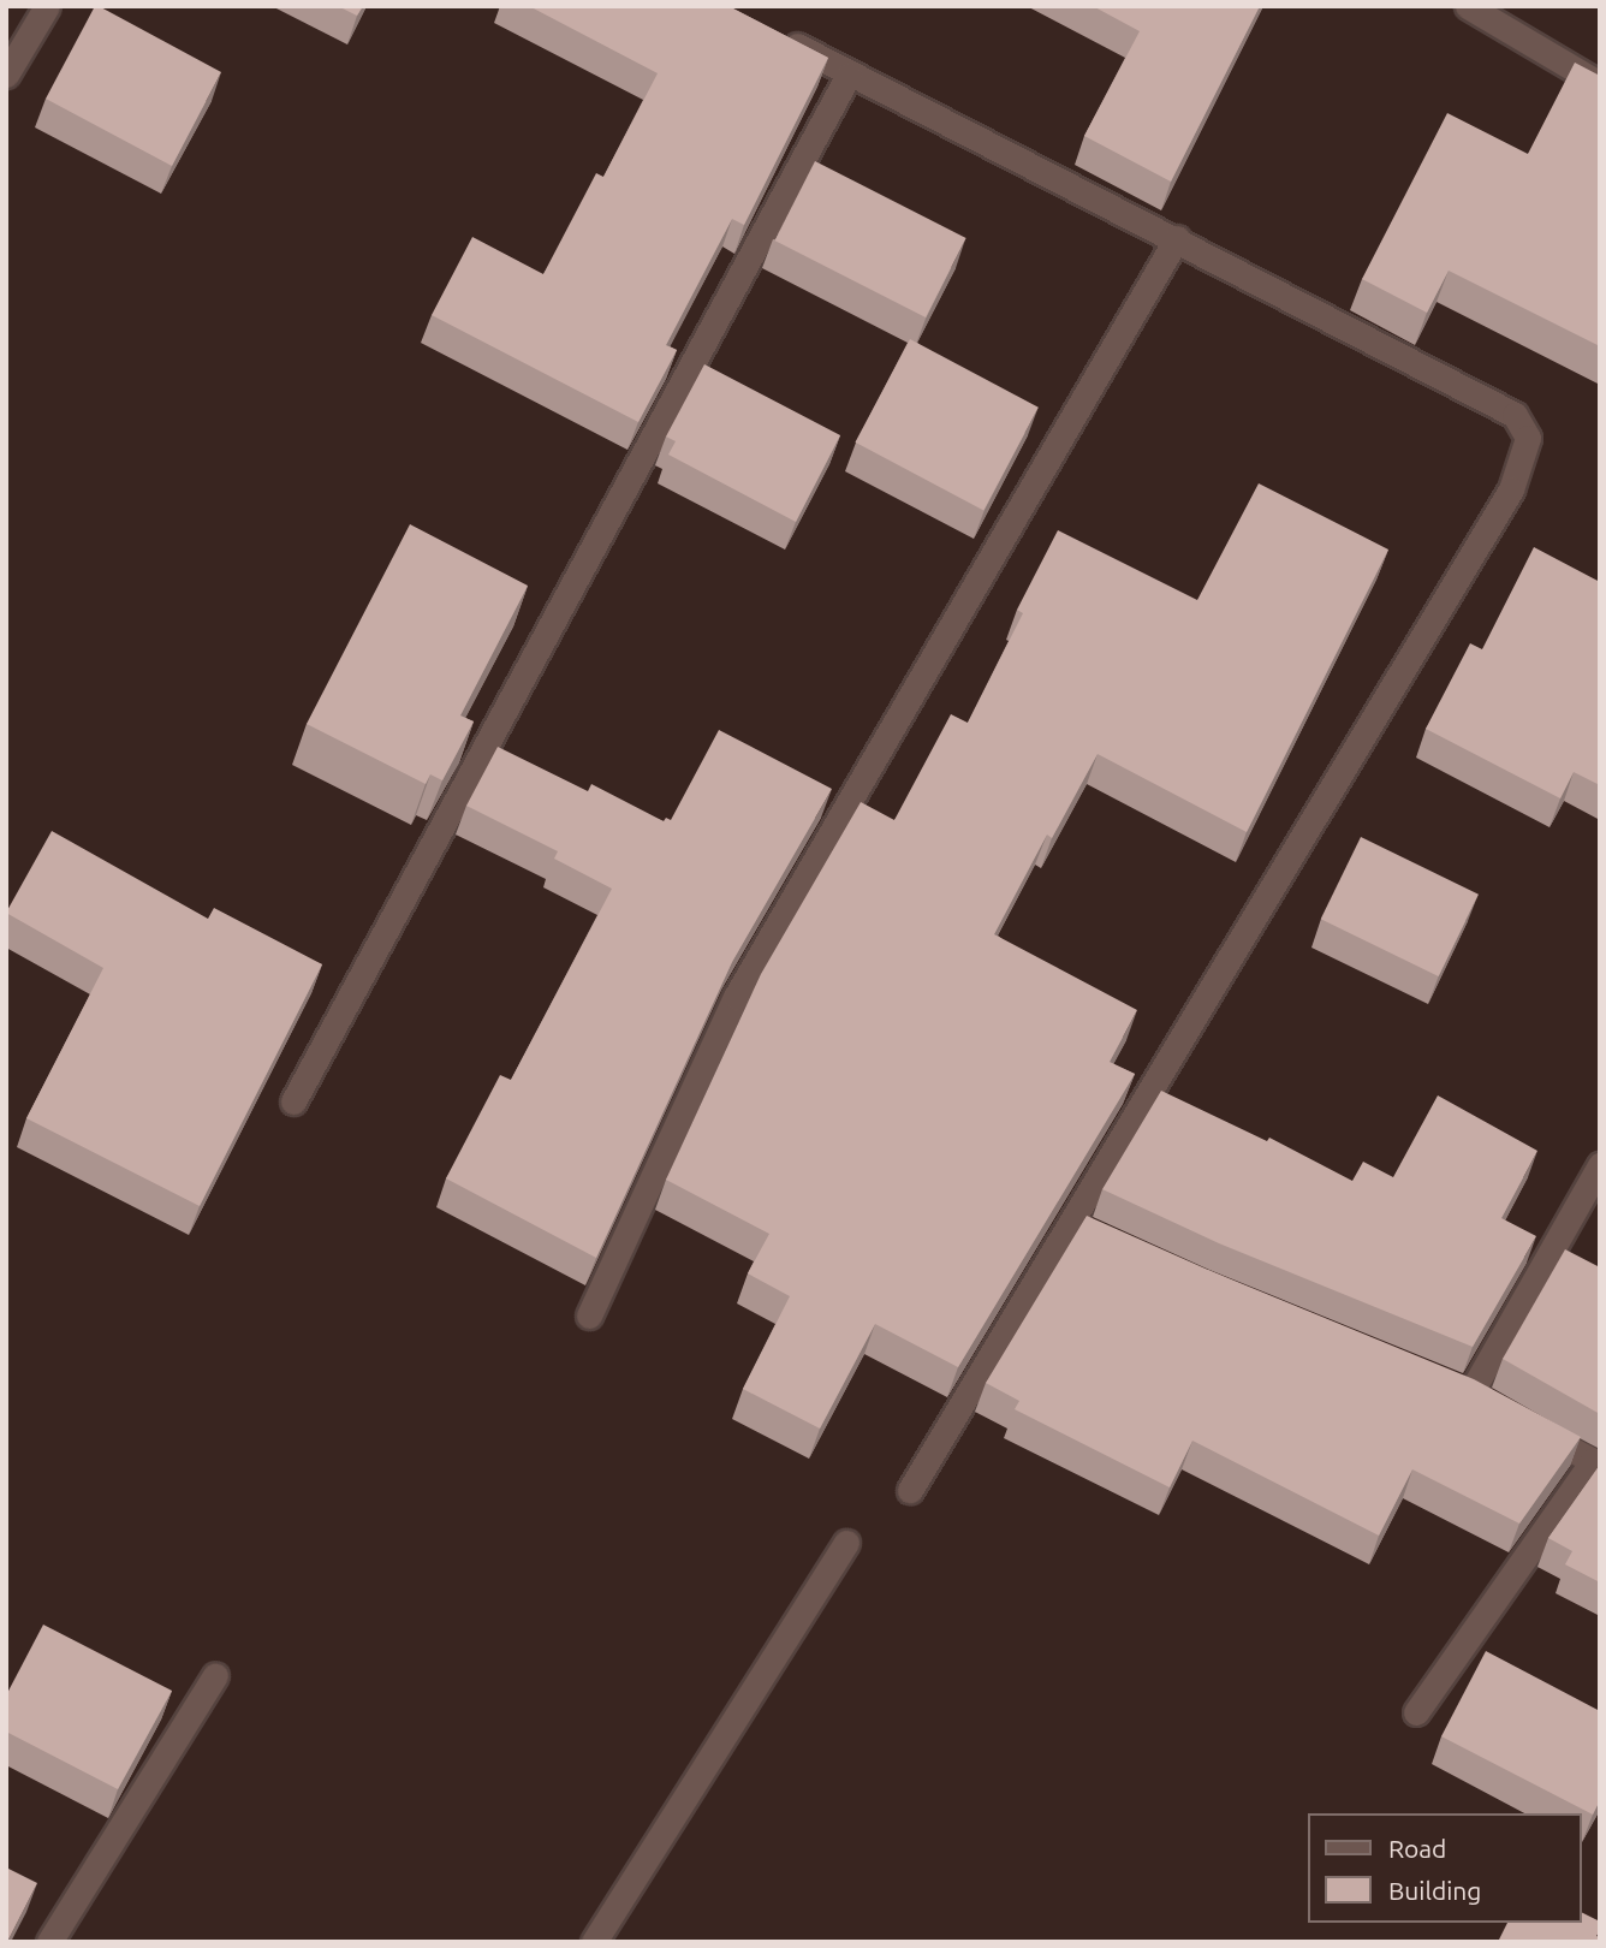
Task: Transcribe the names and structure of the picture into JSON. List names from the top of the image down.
{
  "legend": ["Road", "Building"]
}
